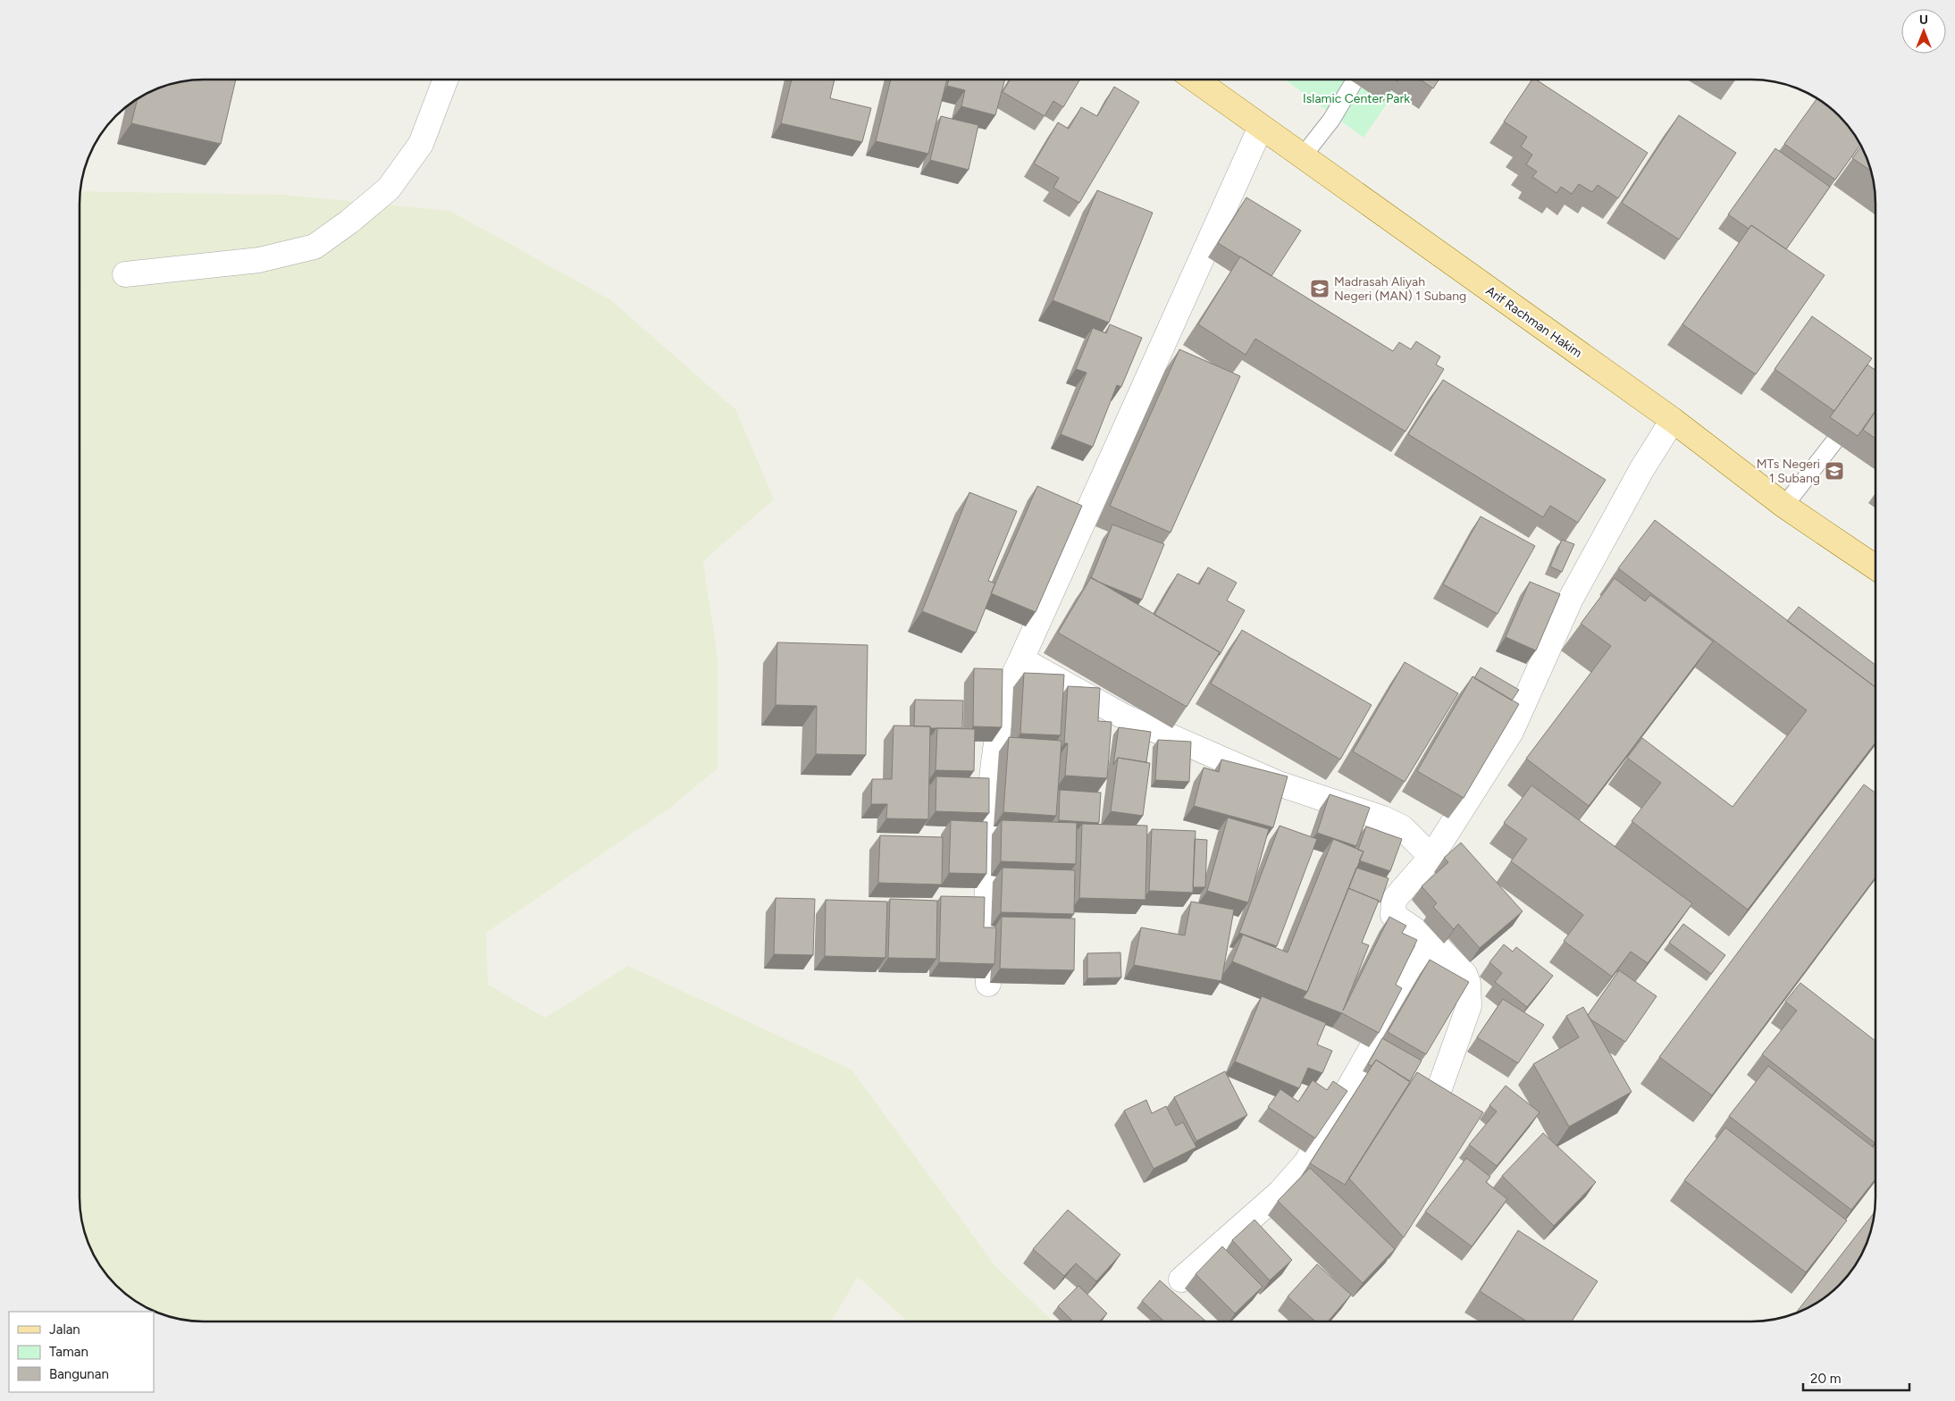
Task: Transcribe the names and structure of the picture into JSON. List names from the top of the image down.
{
  "streets": {
    "main road": ["Arif Rachman Hakim"]
  },
  "parks": ["Islamic Center Park"],
  "places": {
    "school or university": ["Madrasah Aliyah Negeri (MAN) 1 Subang", "MTs Negeri 1 Subang"]
  },
  "legend": ["Jalan", "Taman", "Bangunan"],
  "scale_bar": "20 m",
  "north": "top"
}
